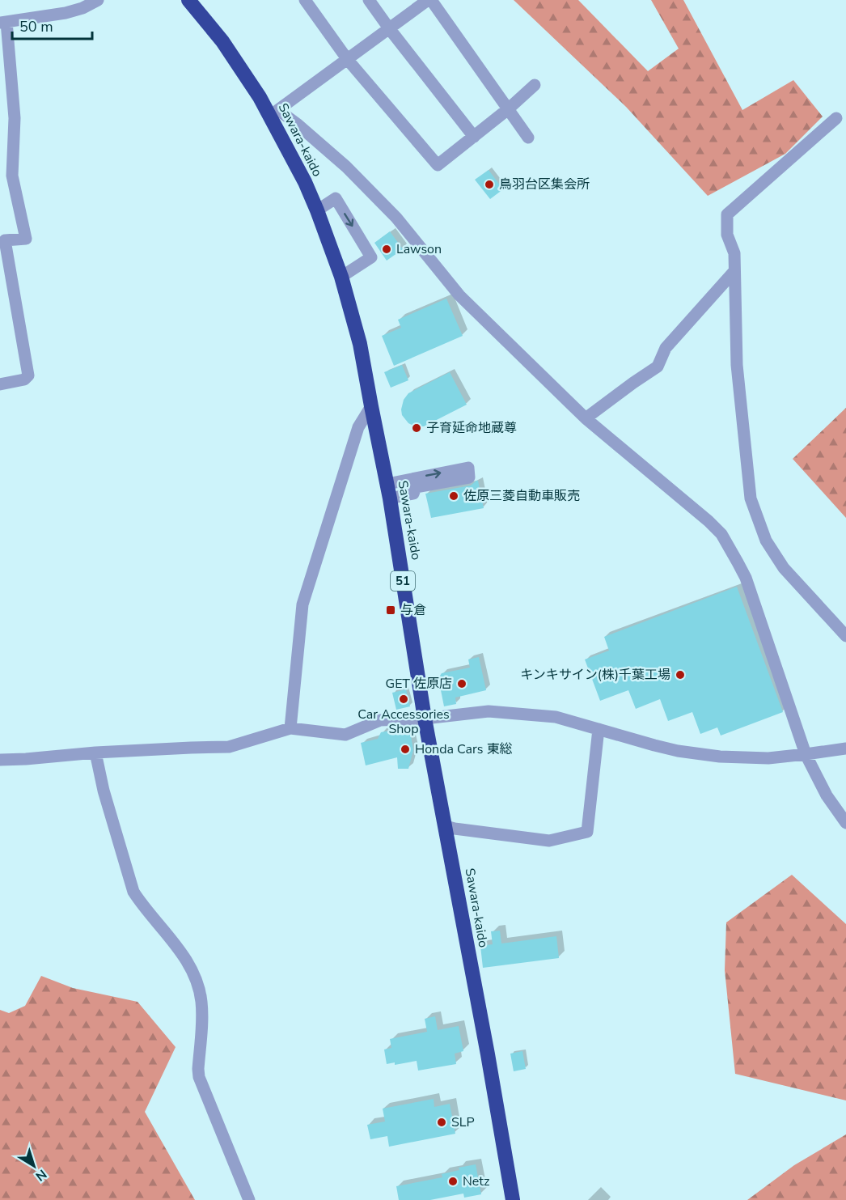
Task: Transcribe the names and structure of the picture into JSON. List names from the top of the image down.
{
  "streets": {
    "highway": ["Sawara-kaido", "51"]
  },
  "places": {
    "other": [
      "鳥羽台区集会所",
      "Lawson",
      "子育延命地蔵尊",
      "佐原三菱自動車販売",
      "キンキサイン(株)千葉工場",
      "GET 佐原店",
      "Car Accessories Shop",
      "Honda Cars 東総",
      "SLP",
      "Netz"
    ],
    "transit": ["与倉"]
  },
  "scale_bar": "50 m",
  "north": "bottom right"
}
